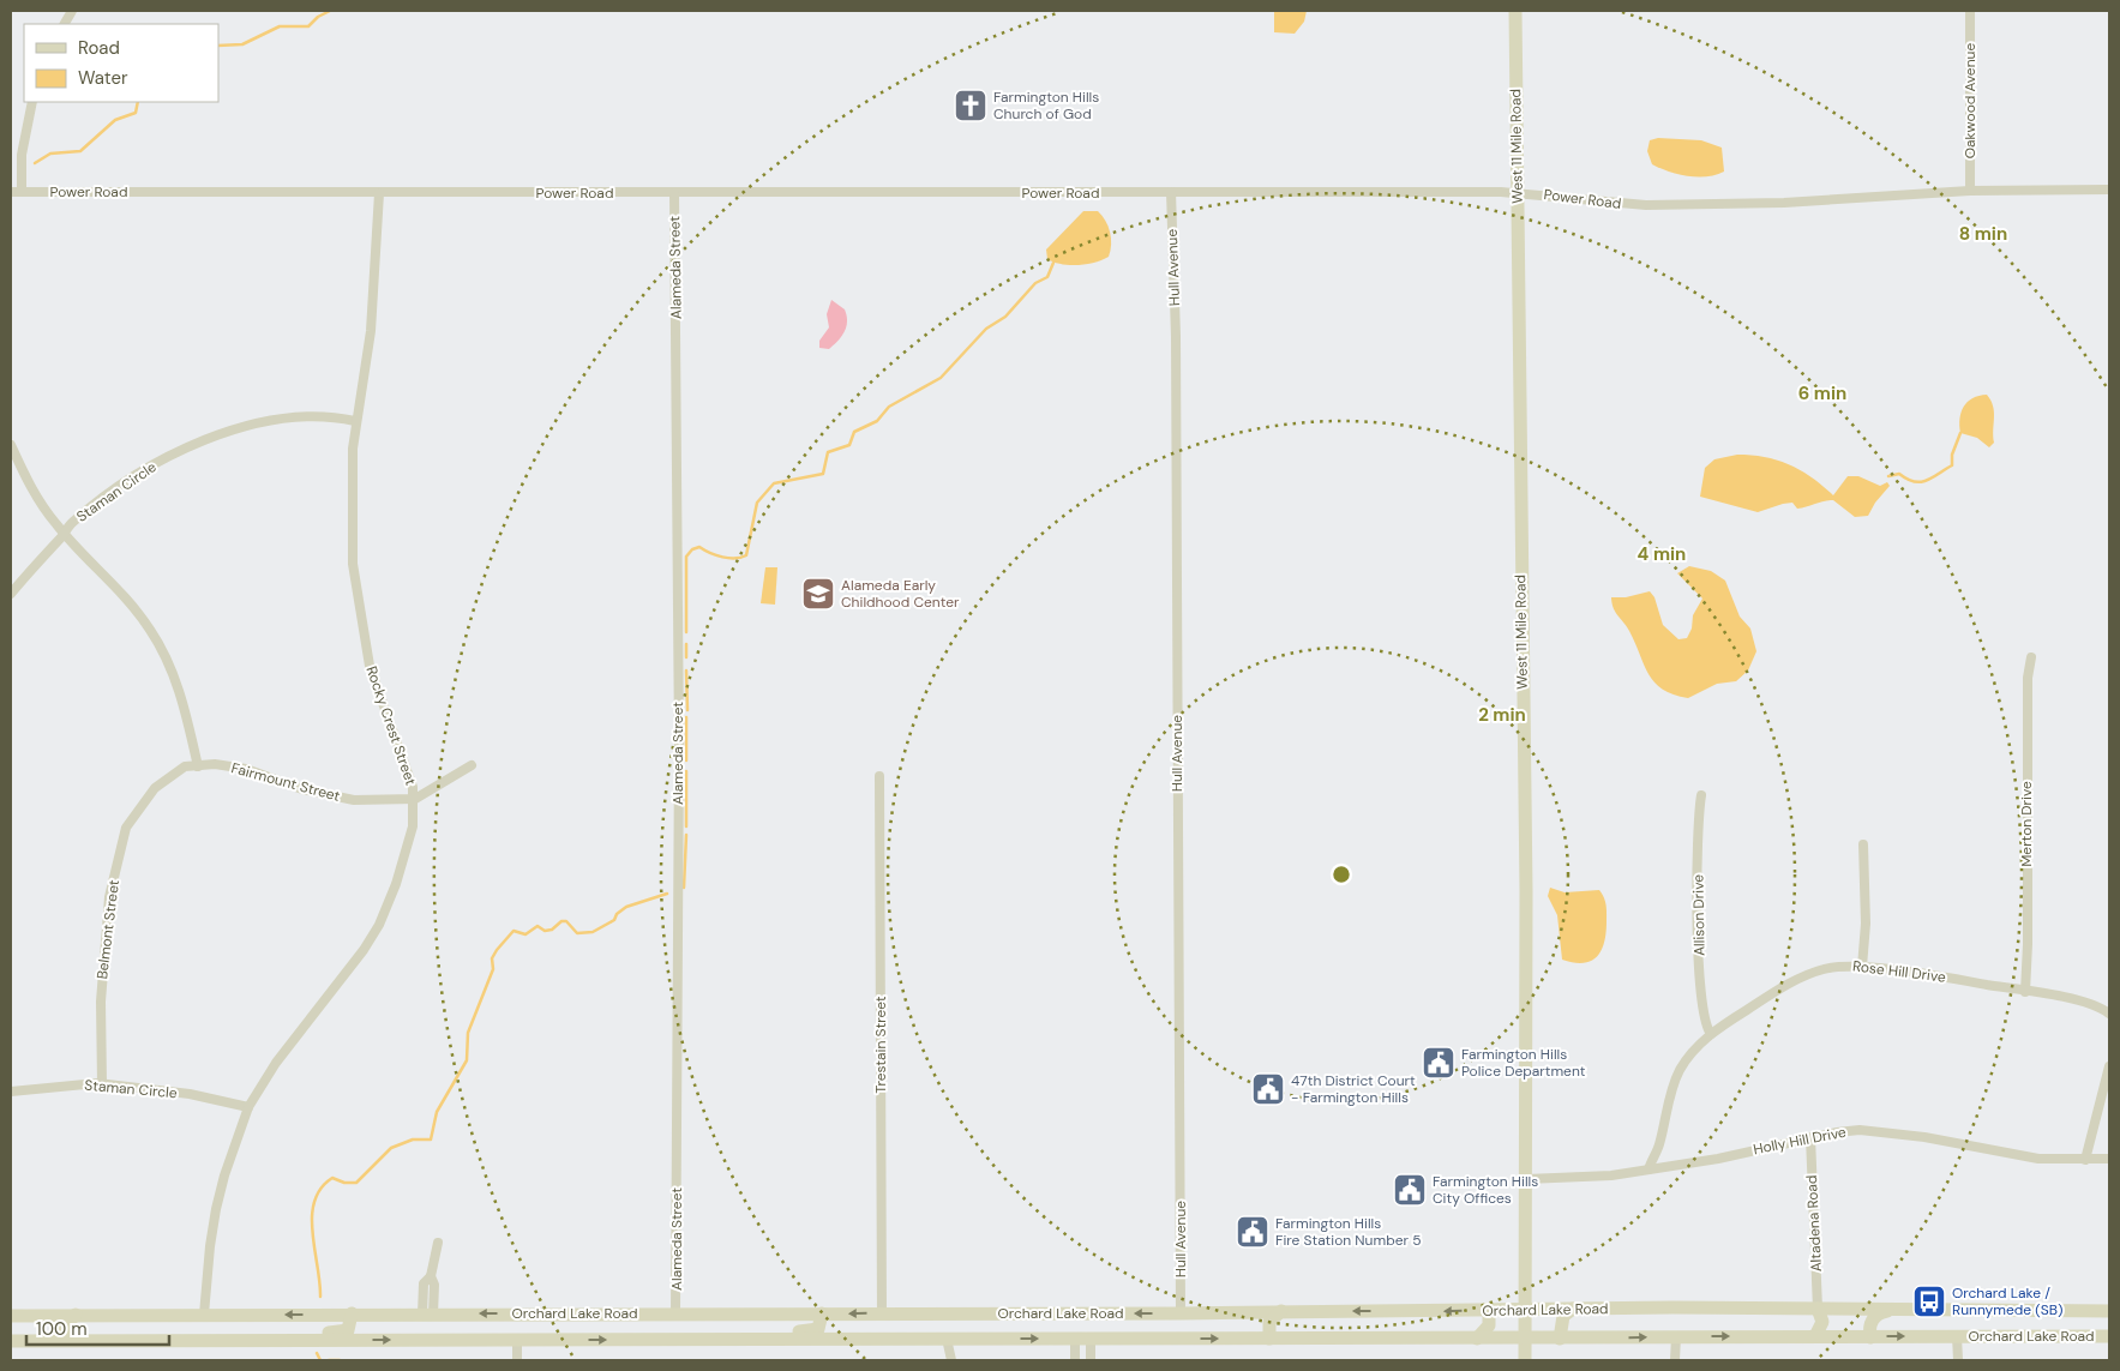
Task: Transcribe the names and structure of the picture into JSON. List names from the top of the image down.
{
  "streets": {
    "main road": ["West 11 Mile Road", "Orchard Lake Road"],
    "street": [
      "Oakwood Avenue",
      "Power Road",
      "Alameda Street",
      "Hull Avenue",
      "Staman Circle",
      "Rocky Crest Street",
      "Fairmount Street",
      "Merton Drive",
      "Allison Drive",
      "Belmont Street",
      "Rose Hill Drive",
      "Trestain Street",
      "Holly Hill Drive",
      "Altadena Road"
    ]
  },
  "crossings": [
    ["Oakwood Avenue", "Power Road"],
    ["West 11 Mile Road", "Power Road"],
    ["West 11 Mile Road", "Holly Hill Drive"],
    ["West 11 Mile Road", "Orchard Lake Road"],
    ["Power Road", "Alameda Street"],
    ["Power Road", "Hull Avenue"],
    ["Power Road", "Rocky Crest Street"],
    ["Alameda Street", "Orchard Lake Road"],
    ["Hull Avenue", "Orchard Lake Road"],
    ["Staman Circle", "Rocky Crest Street"],
    ["Staman Circle", "Belmont Street"],
    ["Rocky Crest Street", "Fairmount Street"],
    ["Rocky Crest Street", "Orchard Lake Road"],
    ["Fairmount Street", "Belmont Street"],
    ["Merton Drive", "Rose Hill Drive"],
    ["Allison Drive", "Rose Hill Drive"],
    ["Rose Hill Drive", "Holly Hill Drive"],
    ["Trestain Street", "Orchard Lake Road"],
    ["Holly Hill Drive", "Altadena Road"],
    ["Altadena Road", "Orchard Lake Road"]
  ],
  "places": {
    "church": ["Farmington Hills Church of God"],
    "school or university": ["Alameda Early Childhood Center"],
    "public building": [
      "Farmington Hills Police Department",
      "47th District Court - Farmington Hills",
      "Farmington Hills City Offices",
      "Farmington Hills Fire Station Number 5"
    ],
    "bus stop": ["Orchard Lake / Runnymede (SB)"]
  },
  "legend": ["Road", "Water"],
  "scale_bar": "100 m",
  "rings": [
    "8 min",
    "6 min",
    "4 min",
    "2 min"
  ]
}
